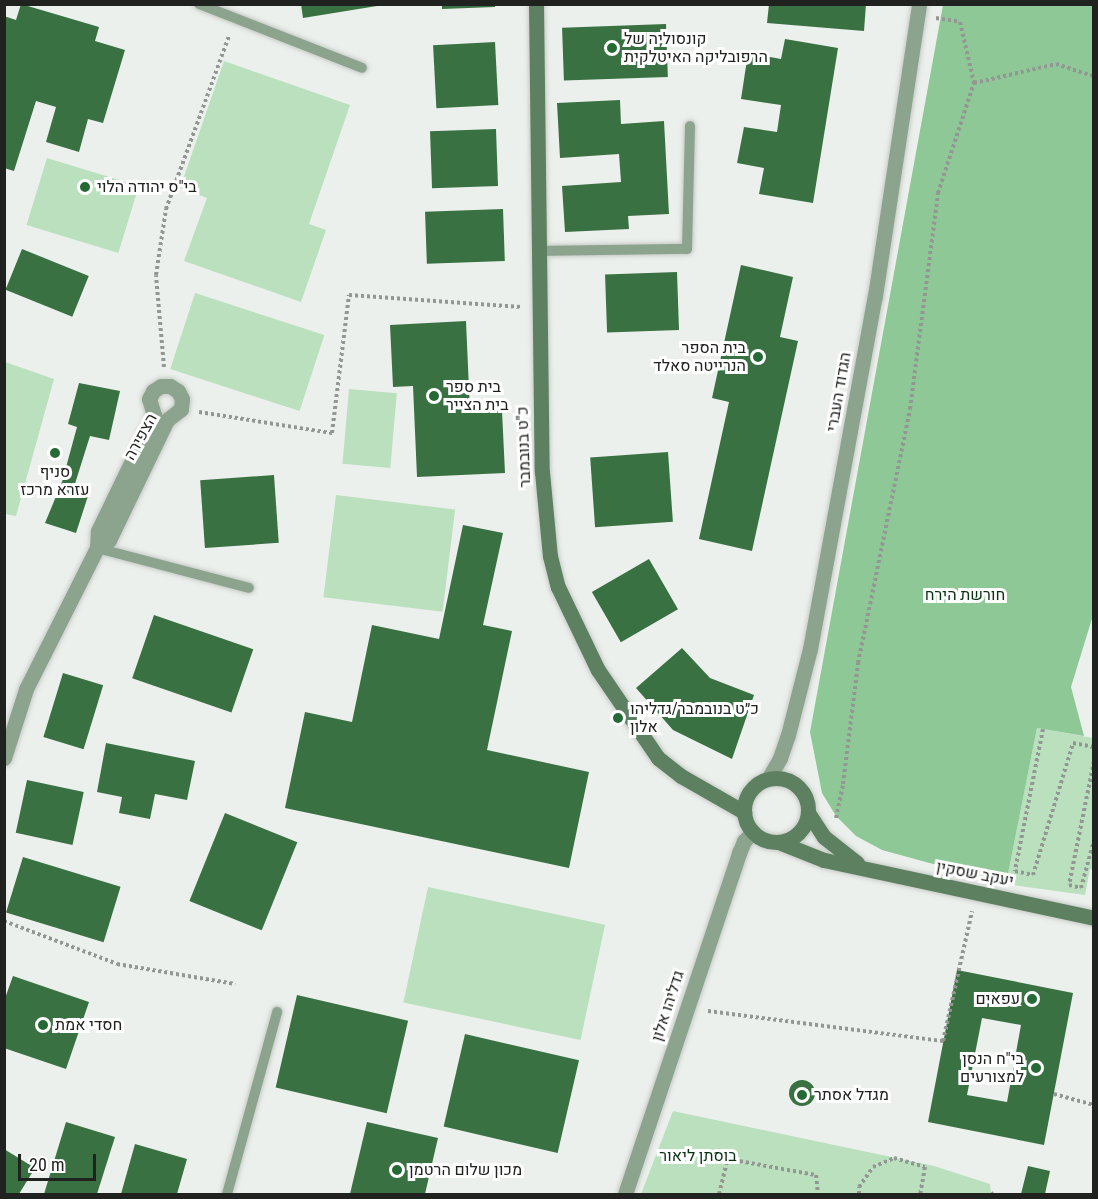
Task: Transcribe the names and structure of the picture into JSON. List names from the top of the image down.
{
  "streets": {
    "street": [
      "הגדוד העברי",
      "הצפירה",
      "כ\"ט בנובמבר",
      "יעקב שסקין",
      "גדליהו אלון"
    ]
  },
  "crossings": [
    ["הגדוד העברי", "כ\"ט בנובמבר"],
    ["הגדוד העברי", "יעקב שסקין"],
    ["הגדוד העברי", "גדליהו אלון"],
    ["כ\"ט בנובמבר", "יעקב שסקין"],
    ["כ\"ט בנובמבר", "גדליהו אלון"],
    ["יעקב שסקין", "גדליהו אלון"]
  ],
  "parks": ["חורשת הירח", "בוסתן ליאור"],
  "places": [
    "קונסוליה של הרפובליקה האיטלקית",
    "בי\"ס יהודה הלוי",
    "בית הספר הנרייטה סאלד",
    "בית ספר בית הצייר",
    "סניף עזרא מרכז",
    "כ״ט בנובמבר/גדליהו אלון",
    "עפאים",
    "חסדי אמת",
    "בי\"ח הנסן למצורעים",
    "מגדל אסתר",
    "מכון שלום הרטמן"
  ],
  "scale_bar": "20 m"
}
